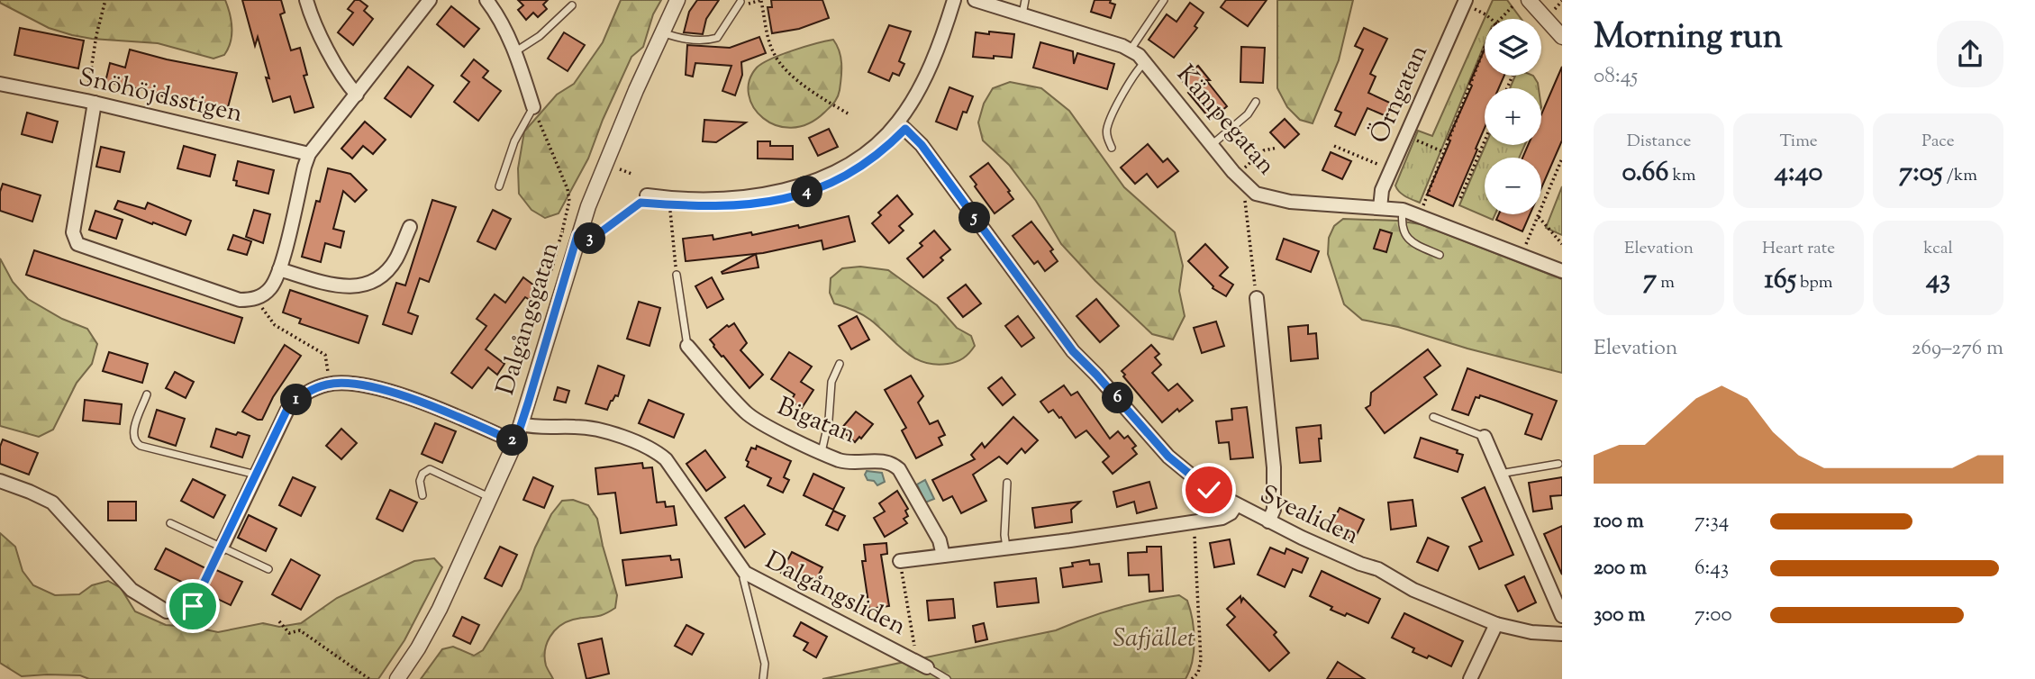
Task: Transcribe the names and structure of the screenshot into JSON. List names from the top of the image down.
{
  "streets": {
    "street": [
      "Örngatan",
      "Snöhöjdsstigen",
      "Kämpegatan",
      "Dalgångsgatan",
      "Bigatan",
      "Svealiden",
      "Dalgångsliden"
    ]
  },
  "crossings": [
    ["Örngatan", "Kämpegatan"],
    ["Dalgångsgatan", "Dalgångsliden"]
  ],
  "parks": ["Safjället"],
  "page": {
    "heading": ["Morning run", "08:45"],
    "map_buttons": ["+", "−"],
    "stats": [
      ["Distance", "0.66 km"],
      ["Time", "4:40"],
      ["Pace", "7:05 /km"],
      ["Elevation", "7 m"],
      ["Heart rate", "165 bpm"],
      ["kcal", "43"]
    ],
    "pins": [
      "4",
      "5",
      "3",
      "6",
      "1",
      "2"
    ],
    "chart": ["Elevation", "269–276 m"],
    "list": [
      {
        "name": "100 m",
        "note": "7:34"
      },
      {
        "name": "200 m",
        "note": "6:43"
      },
      {
        "name": "300 m",
        "note": "7:00"
      }
    ]
  }
}
